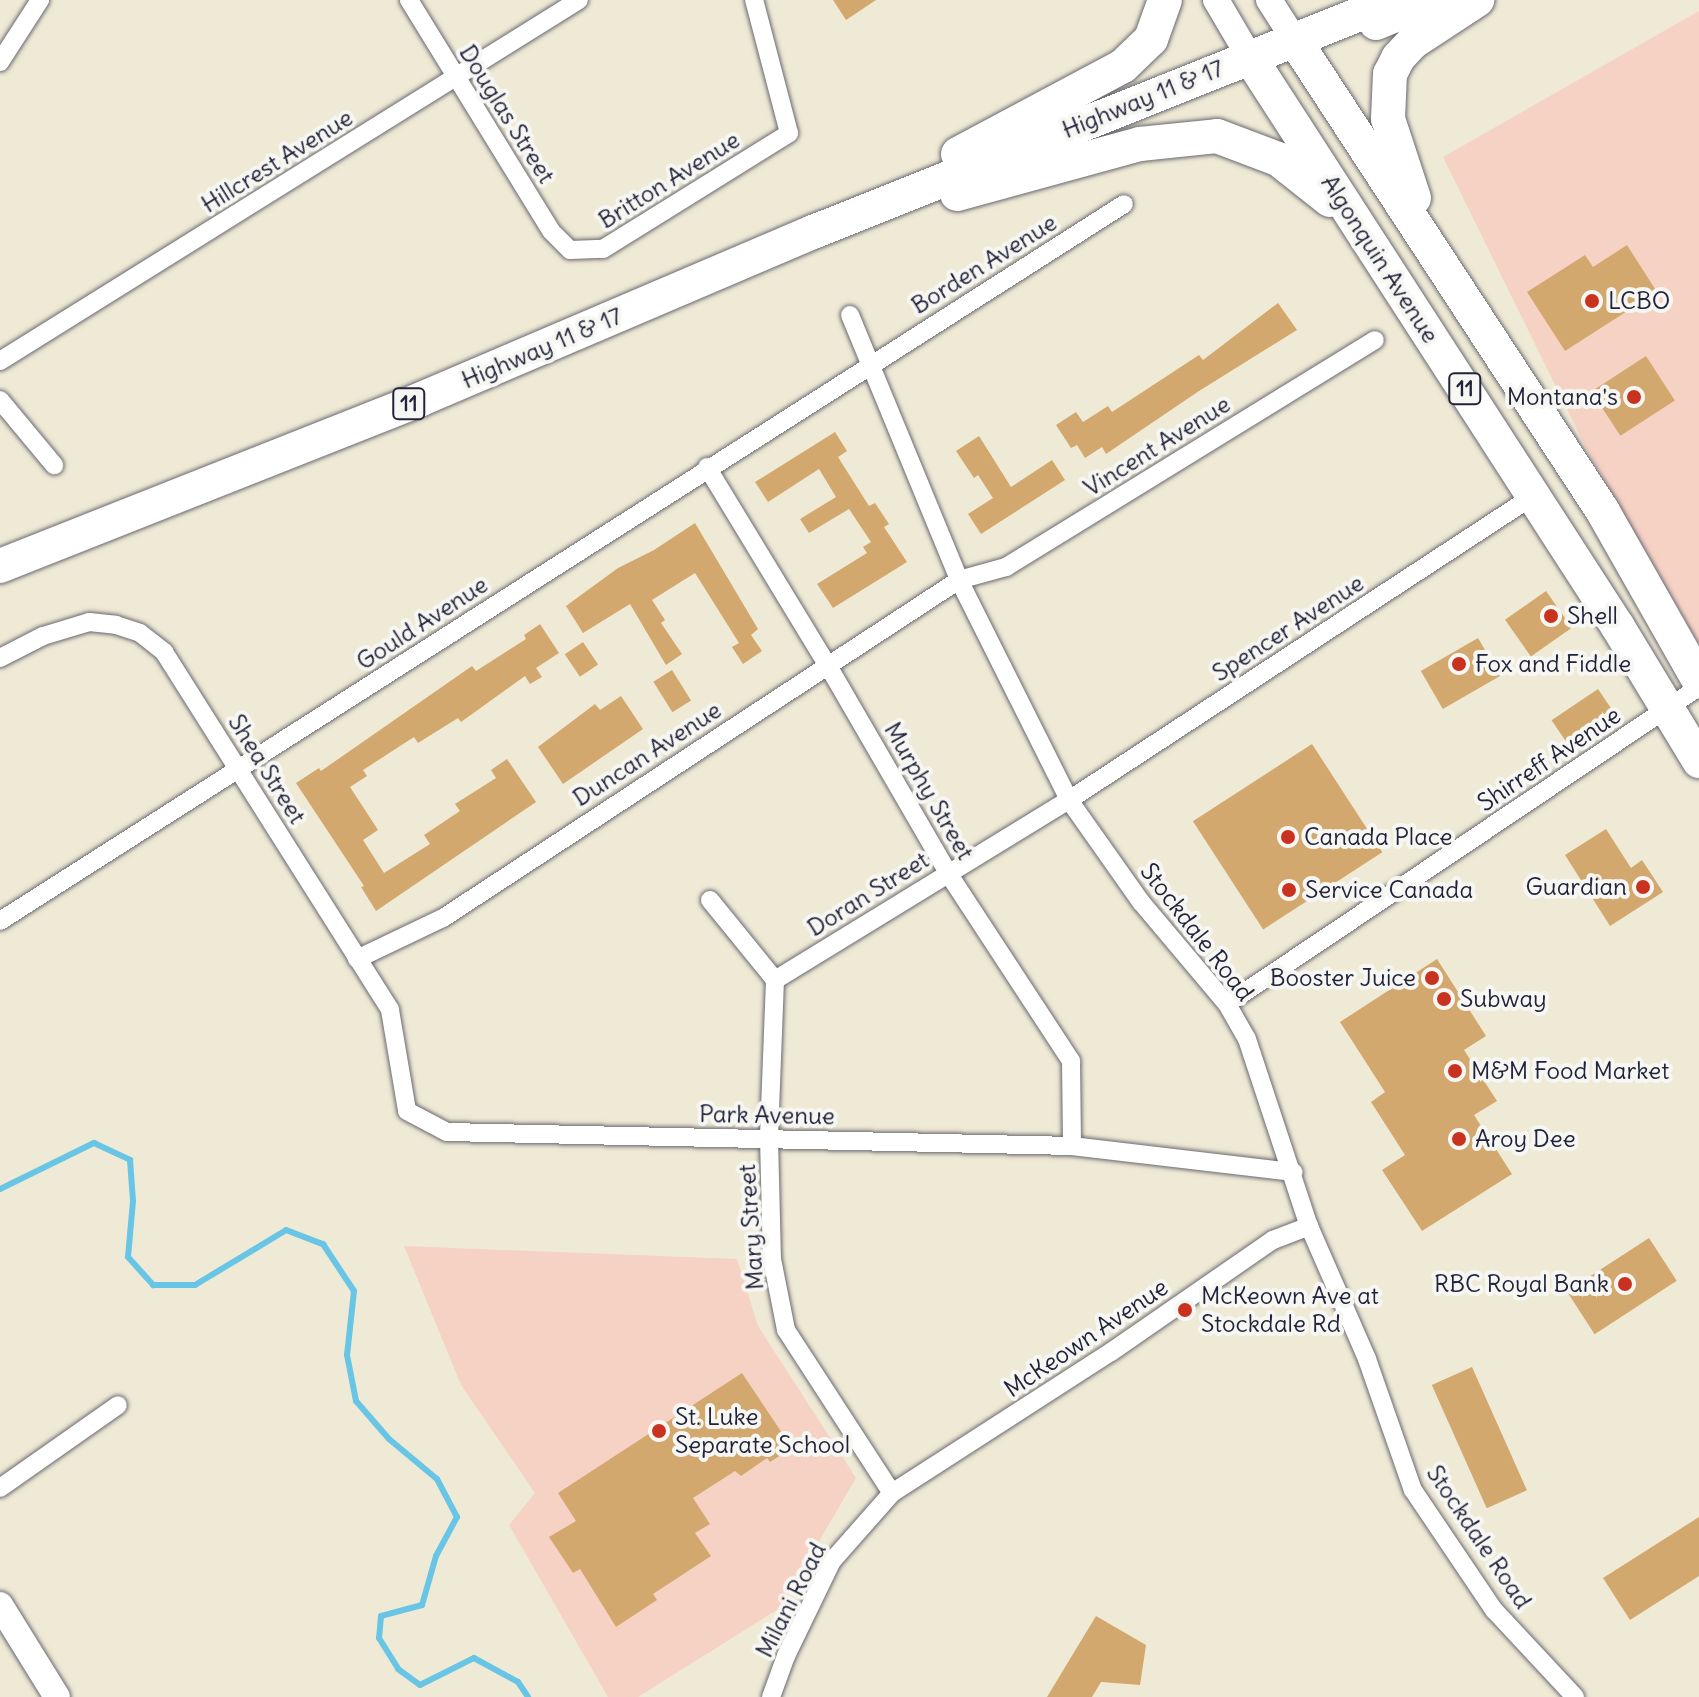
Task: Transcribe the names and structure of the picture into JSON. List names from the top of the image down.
{
  "streets": {
    "highway": ["Highway 11 & 17", "Algonquin Avenue", "11"],
    "street": [
      "Douglas Street",
      "Hillcrest Avenue",
      "Britton Avenue",
      "Borden Avenue",
      "Vincent Avenue",
      "Gould Avenue",
      "Spencer Avenue",
      "Duncan Avenue",
      "Shirreff Avenue",
      "Shea Street",
      "Murphy Street",
      "Doran Street",
      "Stockdale Road",
      "Park Avenue",
      "Mary Street",
      "McKeown Avenue",
      "Milani Road"
    ]
  },
  "crossings": [
    ["Highway 11 & 17", "Algonquin Avenue"],
    ["Douglas Street", "Hillcrest Avenue"],
    ["Douglas Street", "Britton Avenue"],
    ["Algonquin Avenue", "Spencer Avenue"],
    ["Algonquin Avenue", "Shirreff Avenue"],
    ["Borden Avenue", "Gould Avenue"],
    ["Borden Avenue", "Stockdale Road"],
    ["Vincent Avenue", "Duncan Avenue"],
    ["Vincent Avenue", "Stockdale Road"],
    ["Gould Avenue", "Shea Street"],
    ["Gould Avenue", "Murphy Street"],
    ["Gould Avenue", "Stockdale Road"],
    ["Spencer Avenue", "Doran Street"],
    ["Spencer Avenue", "Stockdale Road"],
    ["Duncan Avenue", "Shea Street"],
    ["Duncan Avenue", "Murphy Street"],
    ["Duncan Avenue", "Stockdale Road"],
    ["Duncan Avenue", "Park Avenue"],
    ["Shirreff Avenue", "Stockdale Road"],
    ["Shea Street", "Park Avenue"],
    ["Murphy Street", "Doran Street"],
    ["Murphy Street", "Park Avenue"],
    ["Doran Street", "Stockdale Road"],
    ["Doran Street", "Mary Street"],
    ["Stockdale Road", "Park Avenue"],
    ["Stockdale Road", "McKeown Avenue"],
    ["Park Avenue", "Mary Street"],
    ["Mary Street", "McKeown Avenue"],
    ["Mary Street", "Milani Road"],
    ["McKeown Avenue", "Milani Road"]
  ],
  "places": [
    "LCBO",
    "Montana's",
    "Shell",
    "Fox and Fiddle",
    "Canada Place",
    "Guardian",
    "Service Canada",
    "Booster Juice",
    "Subway",
    "M&M Food Market",
    "Aroy Dee",
    "RBC Royal Bank",
    "McKeown Ave at Stockdale Rd",
    "St. Luke Separate School"
  ]
}
